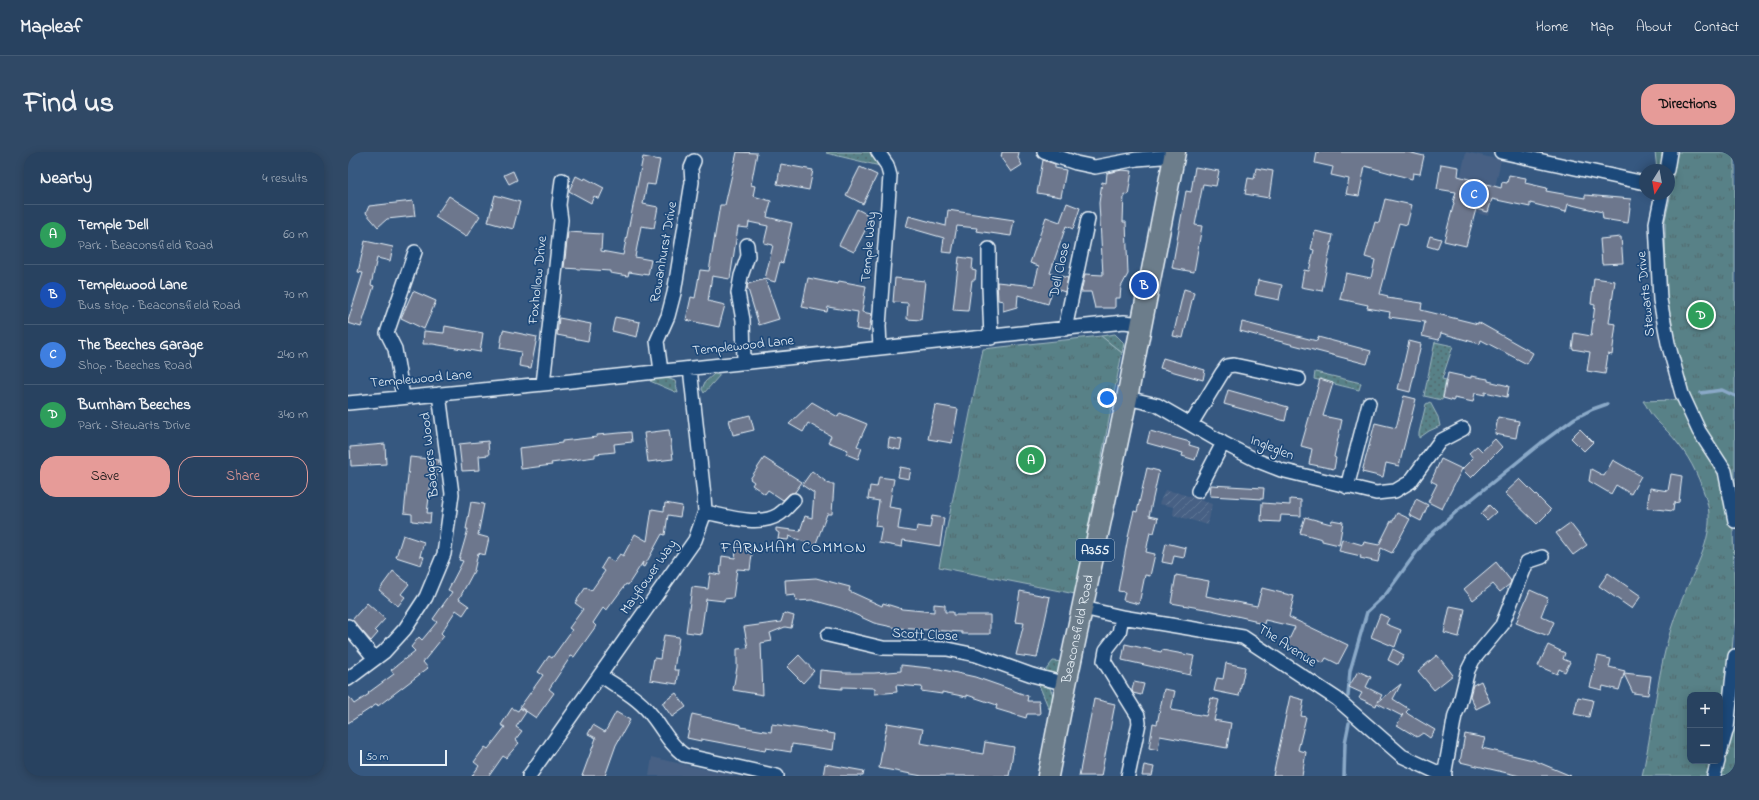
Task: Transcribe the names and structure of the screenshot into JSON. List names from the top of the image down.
{
  "streets": {
    "main road": ["A355", "Beaconsfield Road"],
    "street": [
      "Temple Way",
      "Rowanhurst Drive",
      "Dell Close",
      "Foxhollow Drive",
      "Stewarts Drive",
      "Templewood Lane",
      "Ingleglen",
      "Badgers Wood",
      "Mayflower Way",
      "Scott Close",
      "The Avenue"
    ]
  },
  "crossings": [
    ["Temple Way", "Templewood Lane"],
    ["Rowanhurst Drive", "Templewood Lane"],
    ["Dell Close", "Templewood Lane"],
    ["Foxhollow Drive", "Templewood Lane"],
    ["Templewood Lane", "Badgers Wood"],
    ["Templewood Lane", "Mayflower Way"],
    ["Templewood Lane", "Beaconsfield Road"],
    ["Ingleglen", "Beaconsfield Road"],
    ["Beaconsfield Road", "Scott Close"],
    ["Beaconsfield Road", "The Avenue"]
  ],
  "districts": ["FARNHAM COMMON"],
  "scale_bar": "50 m",
  "north": "bottom",
  "page": {
    "header": "Mapleaf",
    "nav": [
      "Home",
      "Map",
      "About",
      "Contact"
    ],
    "title": "Find us",
    "buttons": [
      "Directions",
      ["Save", "Share"]
    ],
    "heading": ["Nearby", "4 results"],
    "pins": [
      "C",
      "B",
      "D",
      "A"
    ],
    "list": [
      {
        "mark": "A",
        "name": "Temple Dell",
        "note": "Park · Beaconsfield Road",
        "value": "60 m"
      },
      {
        "mark": "B",
        "name": "Templewood Lane",
        "note": "Bus stop · Beaconsfield Road",
        "value": "70 m"
      },
      {
        "mark": "C",
        "name": "The Beeches Garage",
        "note": "Shop · Beeches Road",
        "value": "240 m"
      },
      {
        "mark": "D",
        "name": "Burnham Beeches",
        "note": "Park · Stewarts Drive",
        "value": "340 m"
      }
    ],
    "map_buttons": ["+", "−"],
    "scale": "50 m"
  }
}
